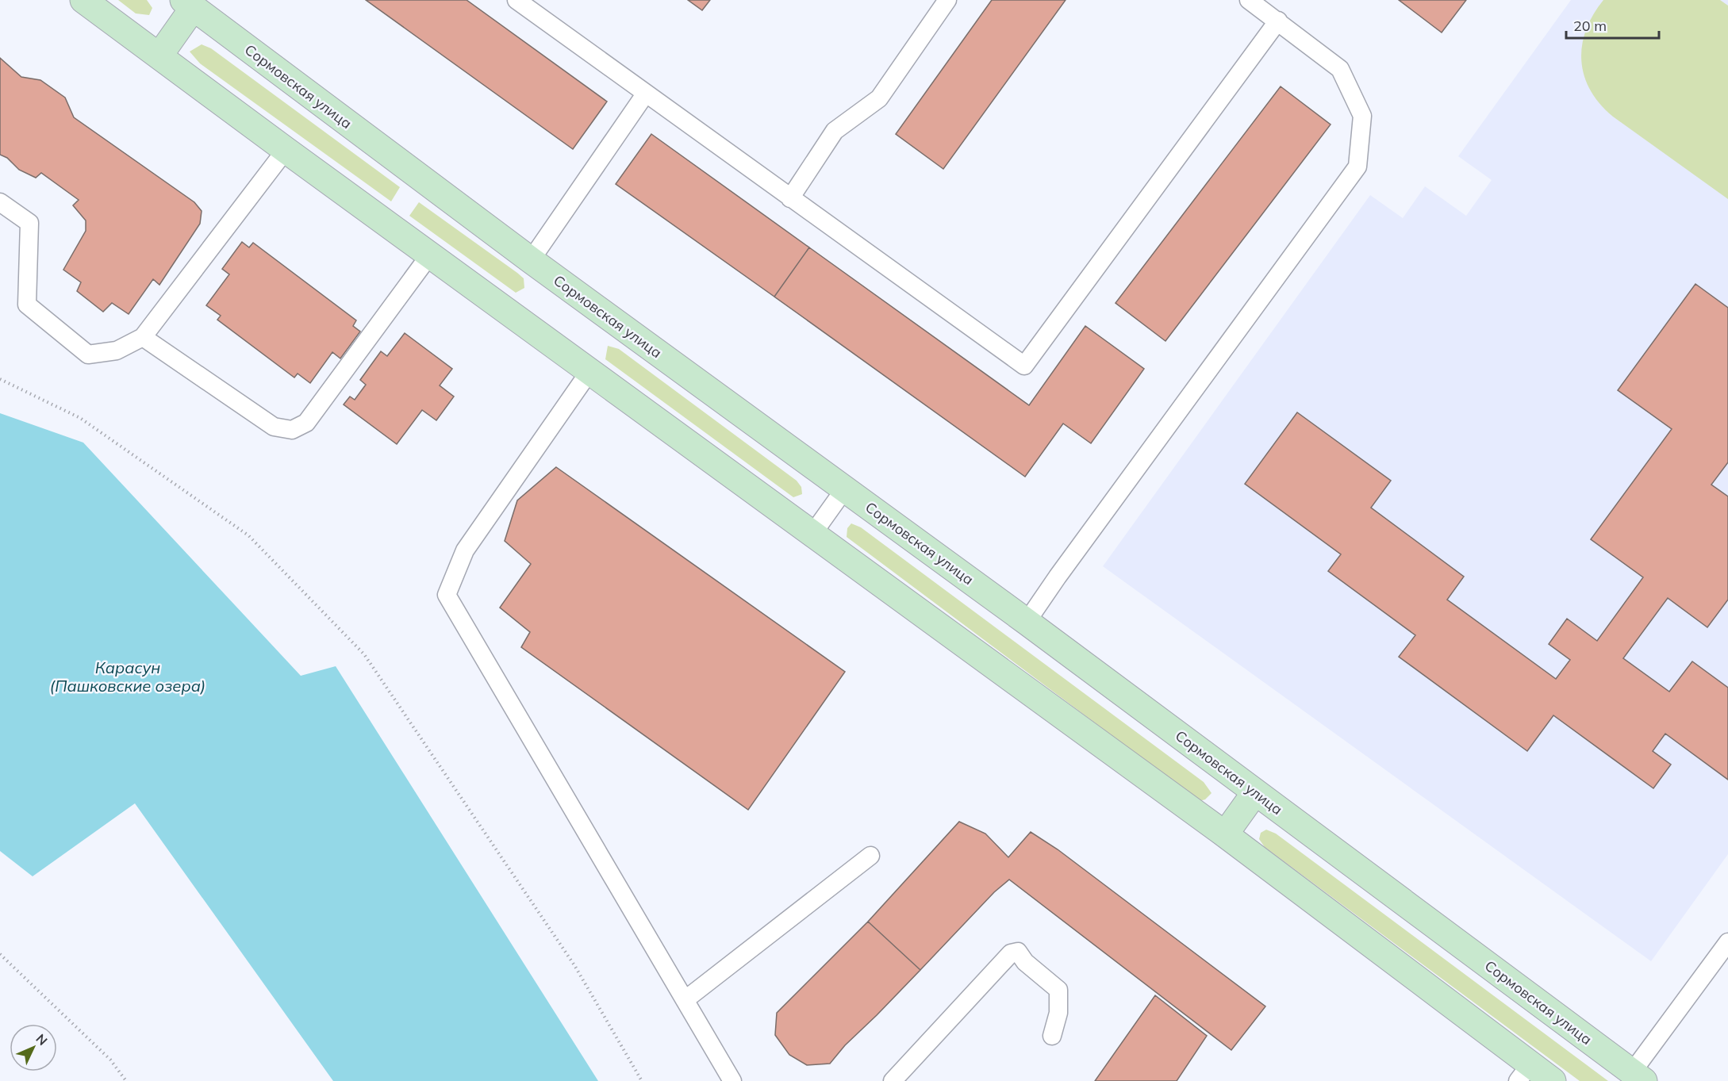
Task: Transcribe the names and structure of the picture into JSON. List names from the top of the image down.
{
  "streets": {
    "main road": ["Сормовская улица"]
  },
  "water": ["Карасун (Пашковские озера)"],
  "scale_bar": "20 m",
  "north": "top right"
}
